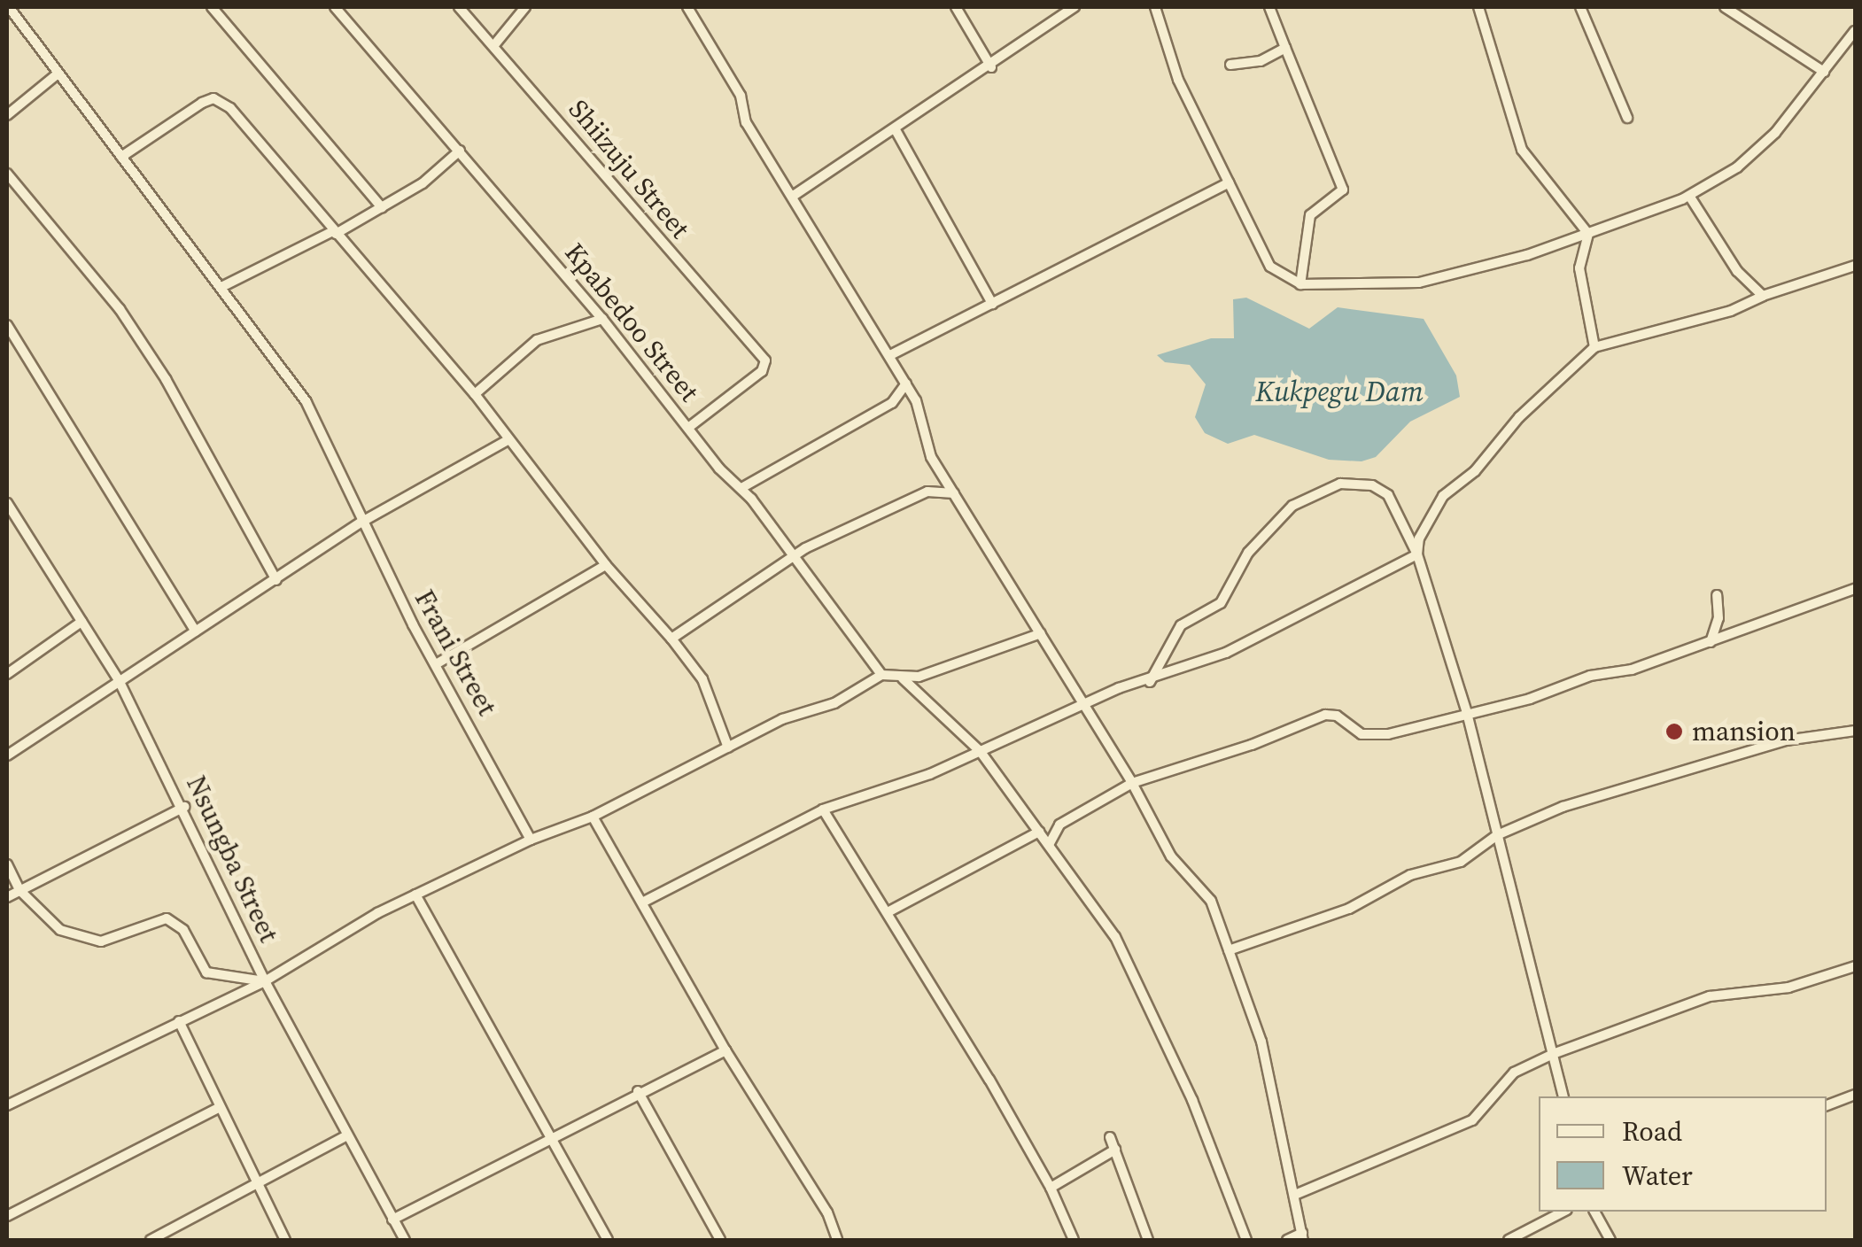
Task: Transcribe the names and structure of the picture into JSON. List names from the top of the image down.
{
  "streets": {
    "street": [
      "Shiizuju Street",
      "Kpabedoo Street",
      "Frani Street",
      "Nsungba Street"
    ]
  },
  "crossings": [
    ["Shiizuju Street", "Kpabedoo Street"]
  ],
  "water": ["Kukpegu Dam"],
  "places": ["mansion"],
  "legend": ["Road", "Water"]
}
